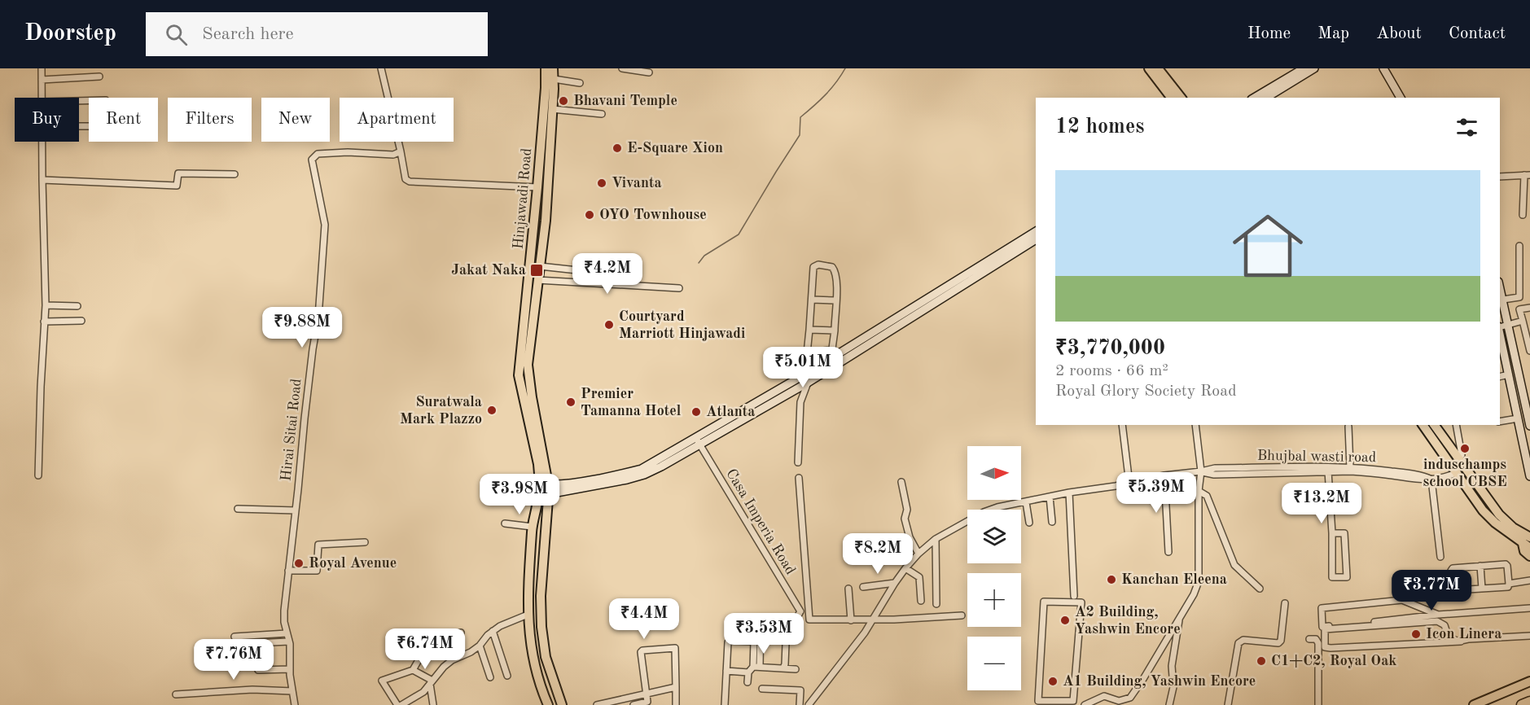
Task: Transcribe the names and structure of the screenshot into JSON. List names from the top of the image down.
{
  "streets": {
    "main road": ["Hinjawadi Road"],
    "street": ["Hirai Sitai Road", "Bhujbal wasti road", "Casa Imperia Road"]
  },
  "places": {
    "other": [
      "Bhavani Temple",
      "E-Square Xion",
      "Vivanta",
      "OYO Townhouse",
      "Courtyard Marriott Hinjawadi",
      "Premier Tamanna Hotel",
      "Suratwala Mark Plazzo",
      "Atlanta",
      "induschamps school CBSE",
      "Royal Avenue",
      "Kanchan Eleena",
      "A2 Building, Yashwin Encore",
      "Icon Linera",
      "C1+C2, Royal Oak",
      "A1 Building, Yashwin Encore"
    ],
    "transit": ["Jakat Naka"]
  },
  "north": "right",
  "page": {
    "header": "Doorstep",
    "search": "Search here",
    "nav": [
      "Home",
      "Map",
      "About",
      "Contact"
    ],
    "chip": [
      "Buy",
      "Rent",
      "Filters",
      "New",
      "Apartment"
    ],
    "heading": "12 homes",
    "list": [
      {
        "name": "₹3,770,000",
        "note": "2 rooms · 66 m² · Royal Glory Society Road"
      }
    ],
    "price": [
      "₹4.2M",
      "₹9.88M",
      "₹5.01M",
      "₹5.39M",
      "₹3.98M",
      "₹13.2M",
      "₹8.2M",
      "₹3.77M",
      "₹4.4M",
      "₹3.53M",
      "₹6.74M",
      "₹7.76M"
    ],
    "map_buttons": ["+", "−"]
  }
}
